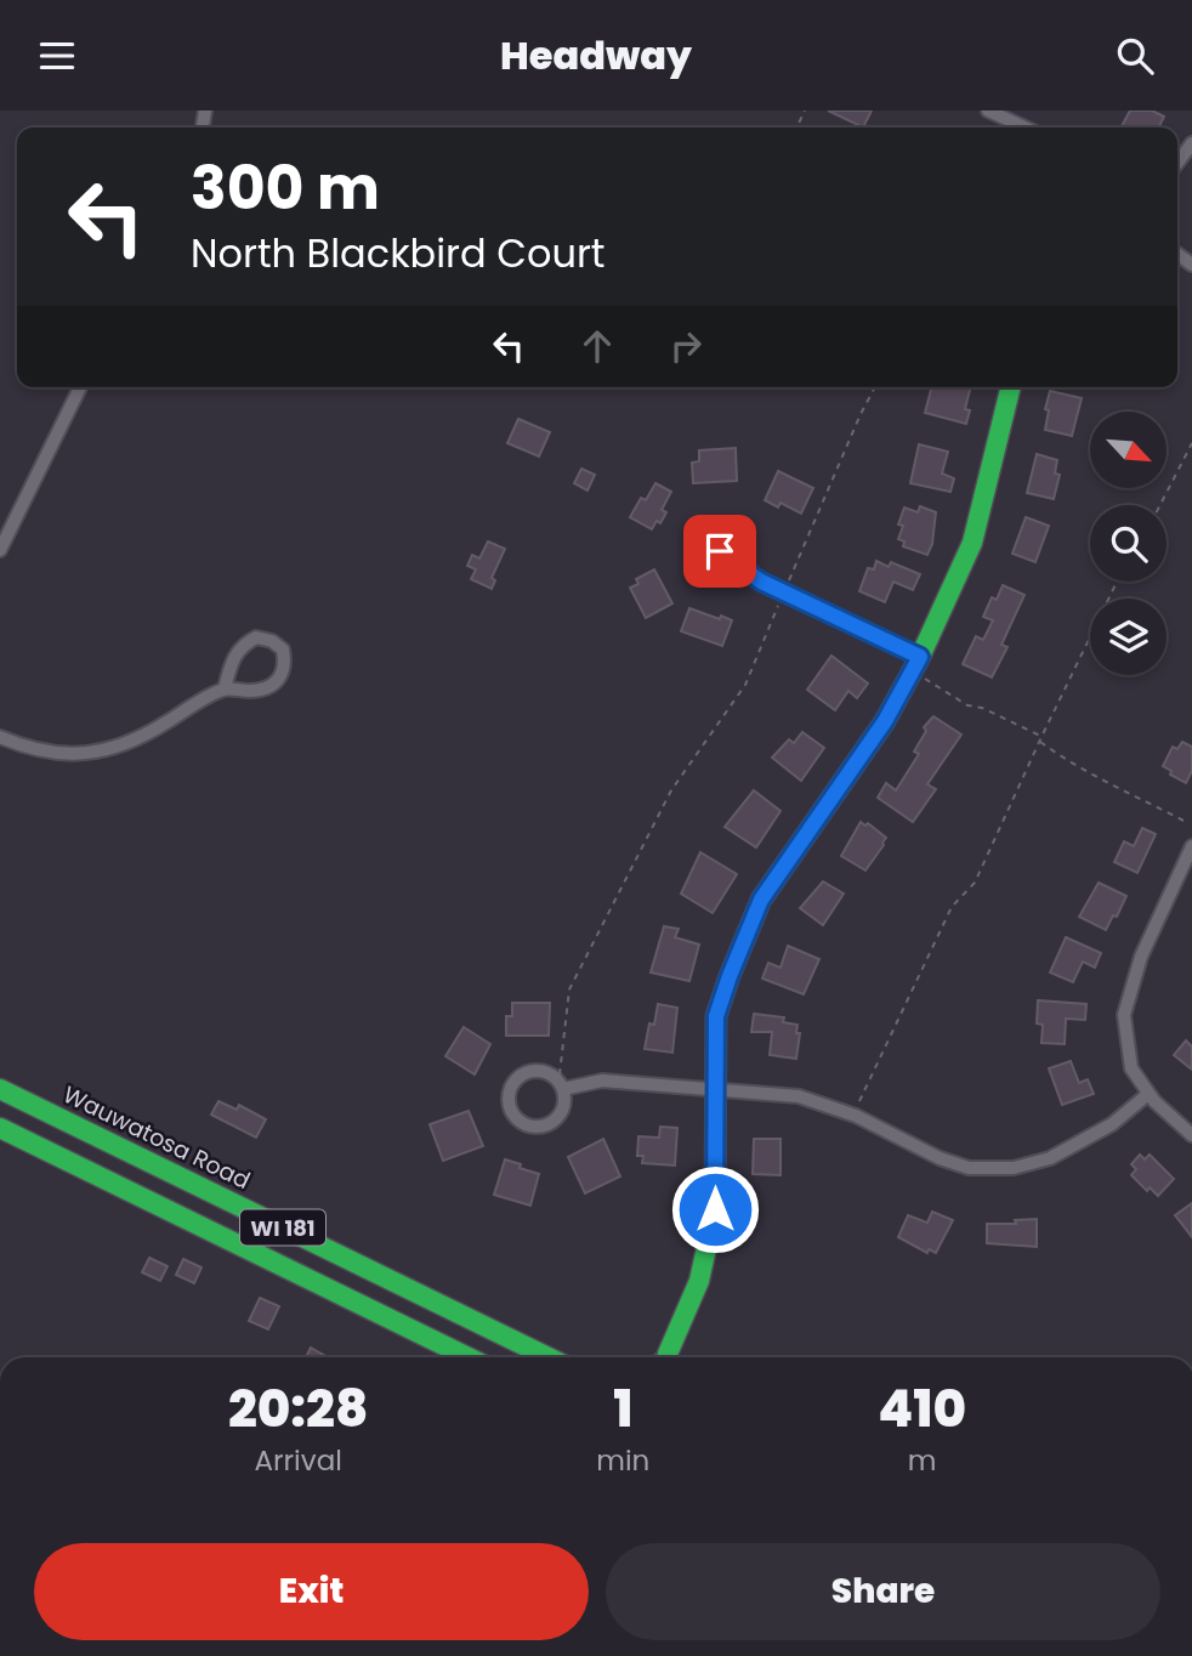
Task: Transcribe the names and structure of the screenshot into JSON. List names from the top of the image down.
{
  "streets": {
    "main road": ["Wauwatosa Road", "WI 181"]
  },
  "north": "bottom right",
  "page": {
    "header": "Headway",
    "turn": ["300 m", "North Blackbird Court"],
    "eta": [
      "20:28",
      "Arrival",
      "1",
      "min",
      "410",
      "m"
    ],
    "buttons": ["Exit", "Share"]
  }
}
